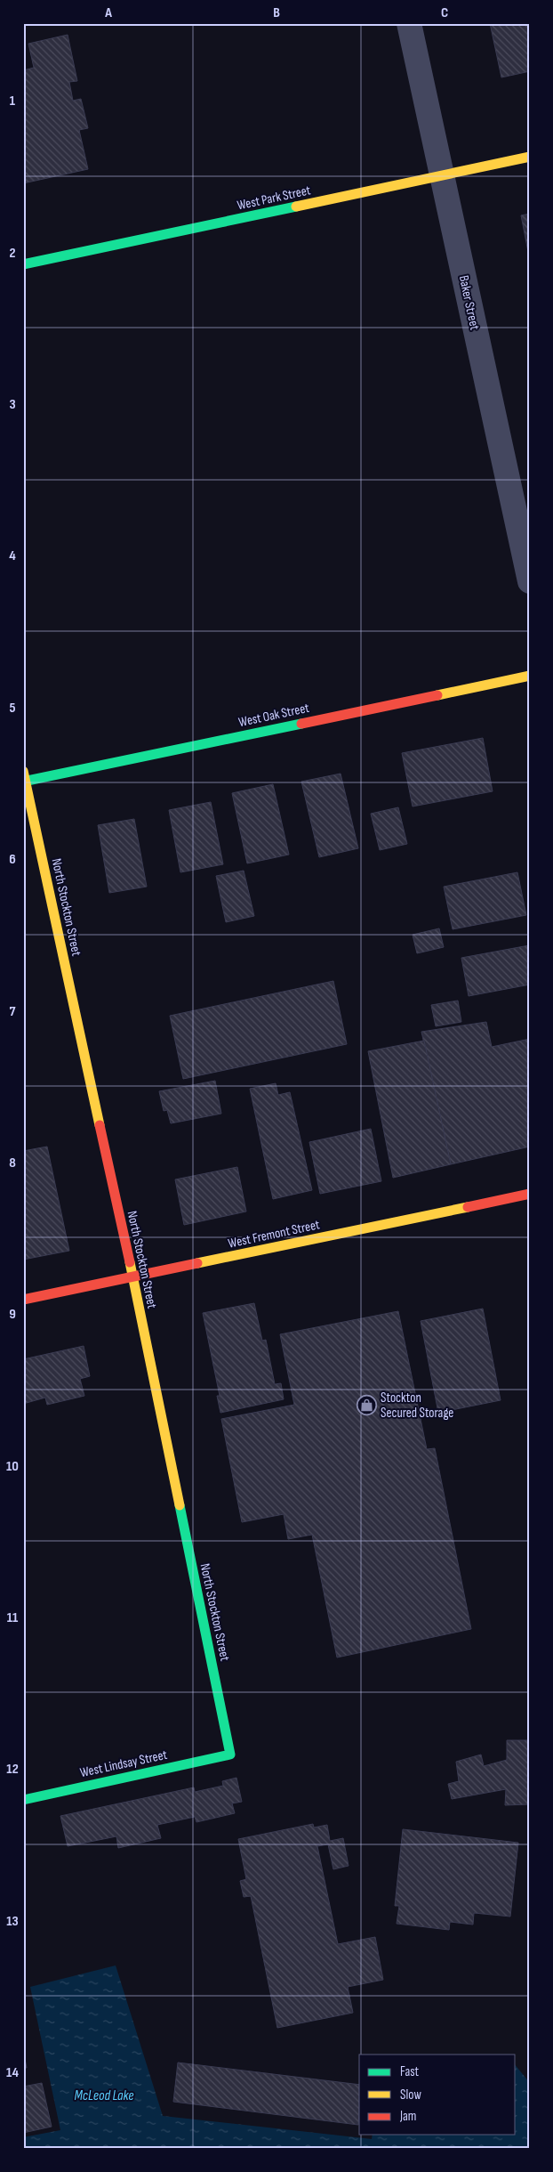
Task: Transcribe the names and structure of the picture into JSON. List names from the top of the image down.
{
  "streets": {
    "street": [
      "West Park Street",
      "Baker Street",
      "West Oak Street",
      "North Stockton Street",
      "West Fremont Street",
      "West Lindsay Street"
    ]
  },
  "crossings": [
    ["West Park Street", "Baker Street"],
    ["West Oak Street", "North Stockton Street"],
    ["North Stockton Street", "West Fremont Street"],
    ["North Stockton Street", "West Lindsay Street"]
  ],
  "water": ["McLeod Lake"],
  "places": {
    "shop": ["Stockton Secured Storage"]
  },
  "legend": ["Fast", "Slow", "Jam"],
  "grid": {
    "columns": ["A", "B", "C"],
    "rows": [
      "1",
      "2",
      "3",
      "4",
      "5",
      "6",
      "7",
      "8",
      "9",
      "10",
      "11",
      "12",
      "13",
      "14"
    ]
  }
}
